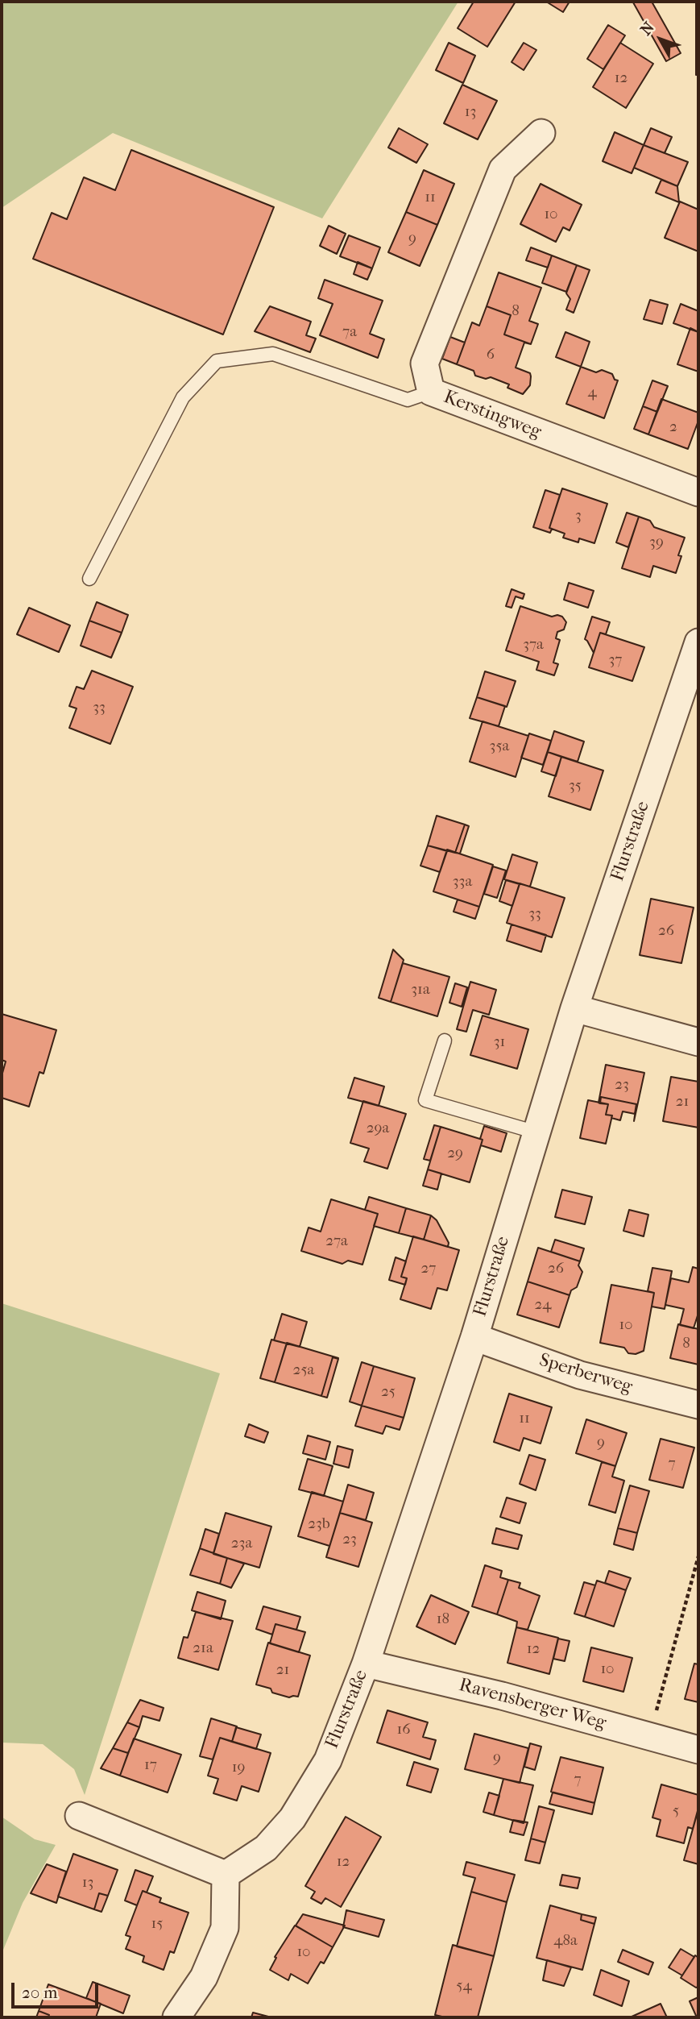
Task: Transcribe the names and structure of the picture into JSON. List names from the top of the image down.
{
  "streets": {
    "street": [
      "Kerstingweg",
      "Flurstraße",
      "Sperberweg",
      "Ravensberger Weg"
    ]
  },
  "crossings": [
    ["Flurstraße", "Sperberweg"],
    ["Flurstraße", "Ravensberger Weg"]
  ],
  "house_numbers": [
    "12",
    "13",
    "11",
    "10",
    "9",
    "8",
    "7a",
    "6",
    "4",
    "2",
    "3",
    "39",
    "37a",
    "37",
    "33",
    "35a",
    "35",
    "33a",
    "33",
    "26",
    "31a",
    "31",
    "23",
    "21",
    "29a",
    "29",
    "27a",
    "27",
    "26",
    "24",
    "10",
    "8",
    "25a",
    "25",
    "11",
    "9",
    "7",
    "23b",
    "23",
    "23a",
    "18",
    "21a",
    "12",
    "10",
    "21",
    "16",
    "9",
    "17",
    "19",
    "7",
    "5",
    "12",
    "13",
    "15",
    "48a",
    "10",
    "54"
  ],
  "scale_bar": "20 m",
  "north": "top left"
}
